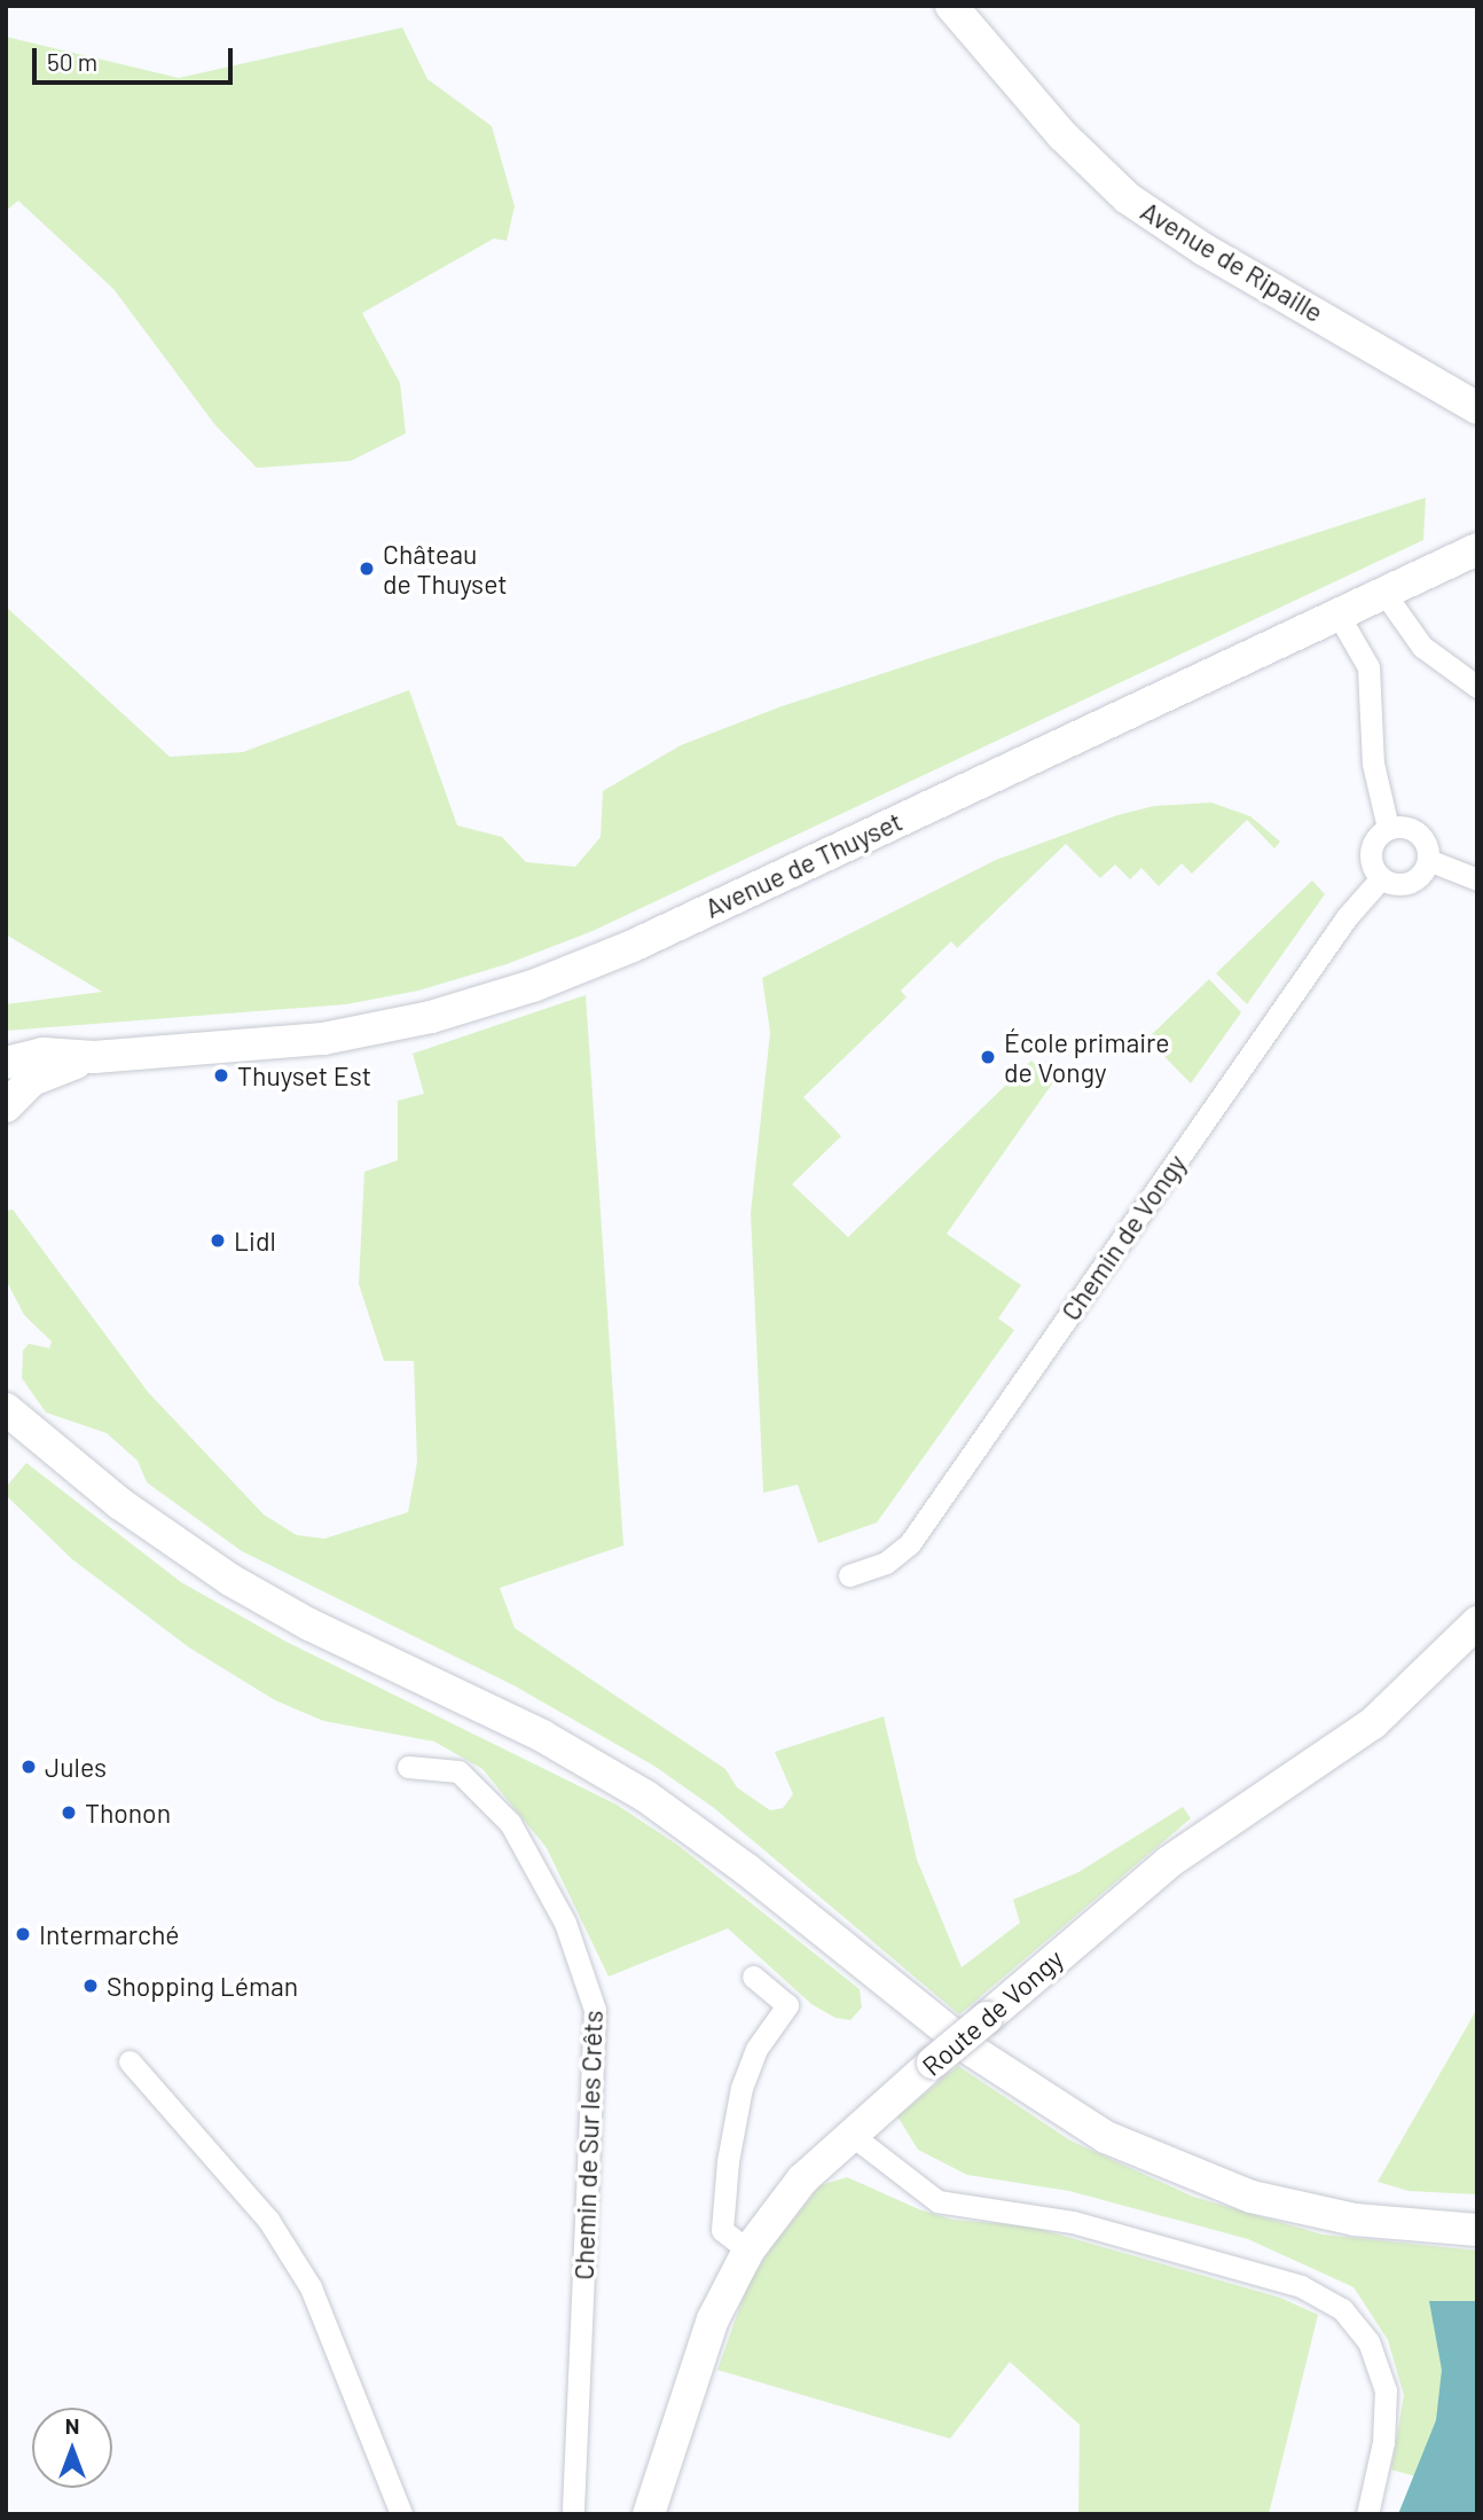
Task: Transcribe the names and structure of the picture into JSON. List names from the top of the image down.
{
  "streets": {
    "street": [
      "Avenue de Ripaille",
      "Avenue de Thuyset",
      "Chemin de Vongy",
      "Route de Vongy",
      "Chemin de Sur les Crêts"
    ]
  },
  "places": [
    "Château de Thuyset",
    "École primaire de Vongy",
    "Thuyset Est",
    "Lidl",
    "Jules",
    "Thonon",
    "Intermarché",
    "Shopping Léman"
  ],
  "scale_bar": "50 m",
  "north": "top"
}
